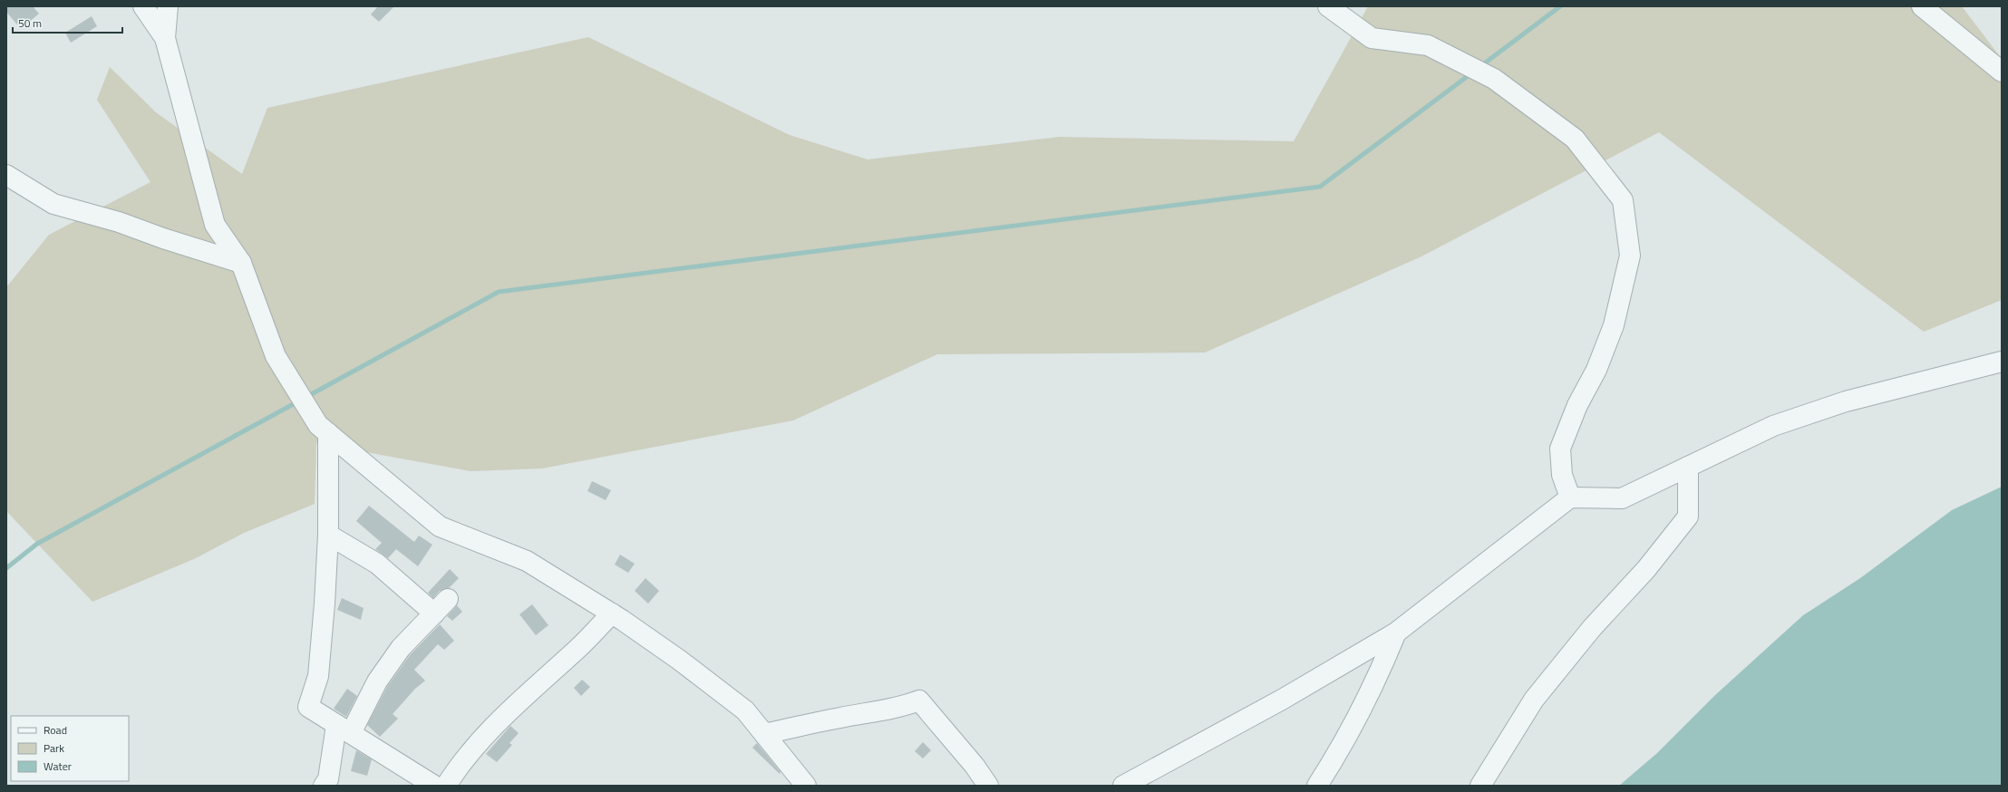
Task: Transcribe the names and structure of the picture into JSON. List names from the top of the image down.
{
  "legend": ["Road", "Park", "Water"],
  "scale_bar": "50 m"
}
